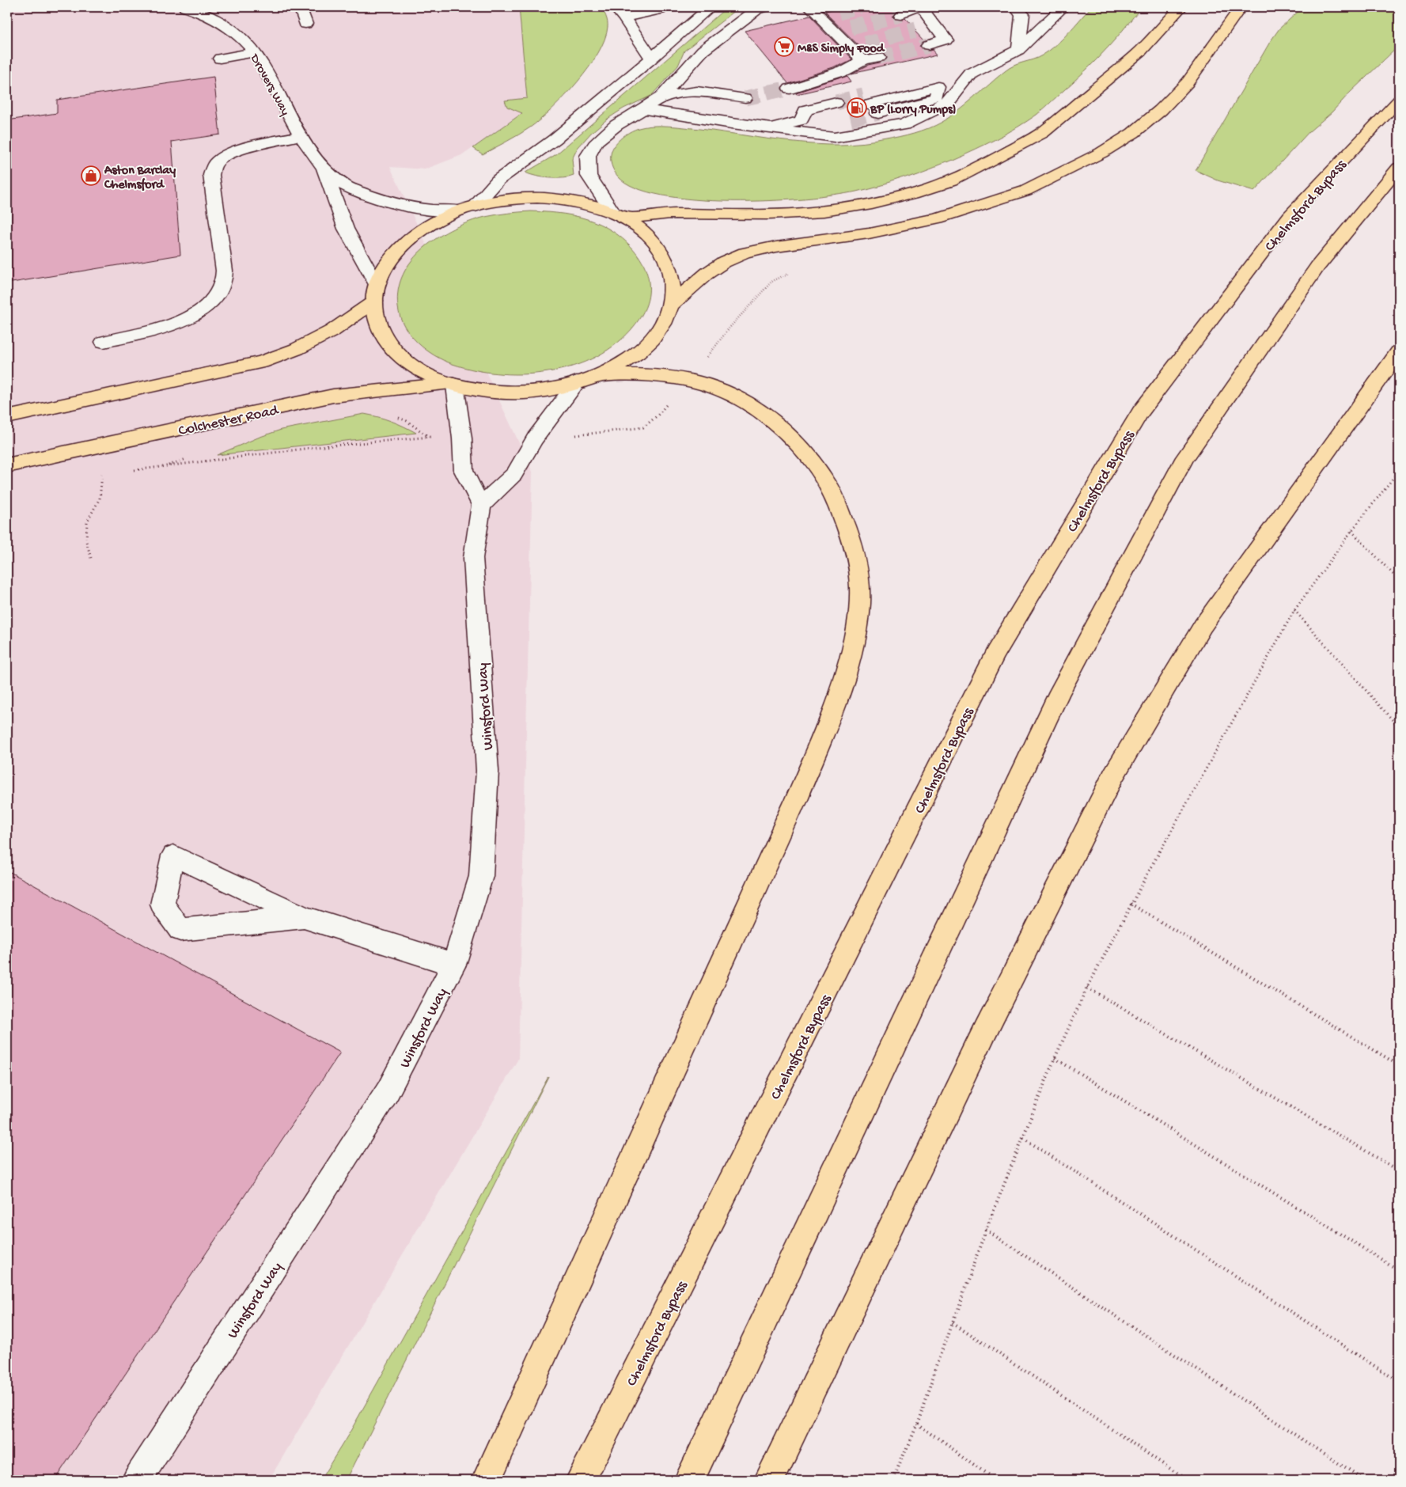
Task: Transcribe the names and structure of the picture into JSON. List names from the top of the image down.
{
  "streets": {
    "main road": ["Chelmsford Bypass", "Colchester Road"],
    "street": ["Drovers Way", "Winsford Way"]
  },
  "places": {
    "supermarket": ["M&S Simply Food"],
    "fuel station": ["BP (Lorry Pumps)"],
    "shop": ["Aston Barclay Chelmsford"]
  }
}
